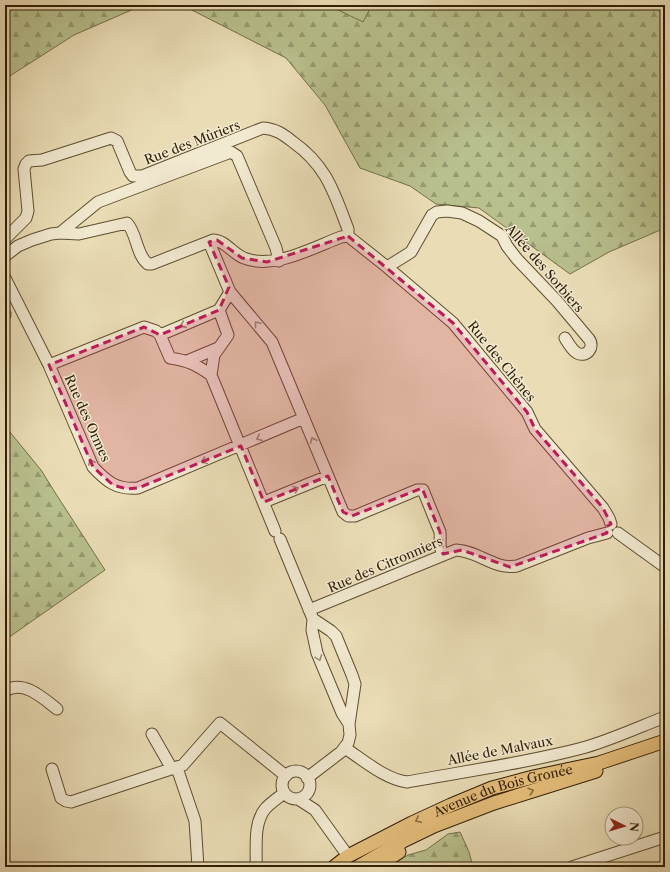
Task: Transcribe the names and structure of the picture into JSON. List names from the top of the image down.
{
  "streets": {
    "main road": ["Avenue du Bois Gronée"],
    "street": [
      "Rue des Mûriers",
      "Allée des Sorbiers",
      "Rue des Chênes",
      "Rue des Ormes",
      "Rue des Citronniers",
      "Allée de Malvaux"
    ]
  },
  "crossings": [
    ["Rue des Mûriers", "Rue des Chênes"],
    ["Allée des Sorbiers", "Rue des Chênes"],
    ["Rue des Chênes", "Rue des Citronniers"]
  ],
  "north": "right"
}
